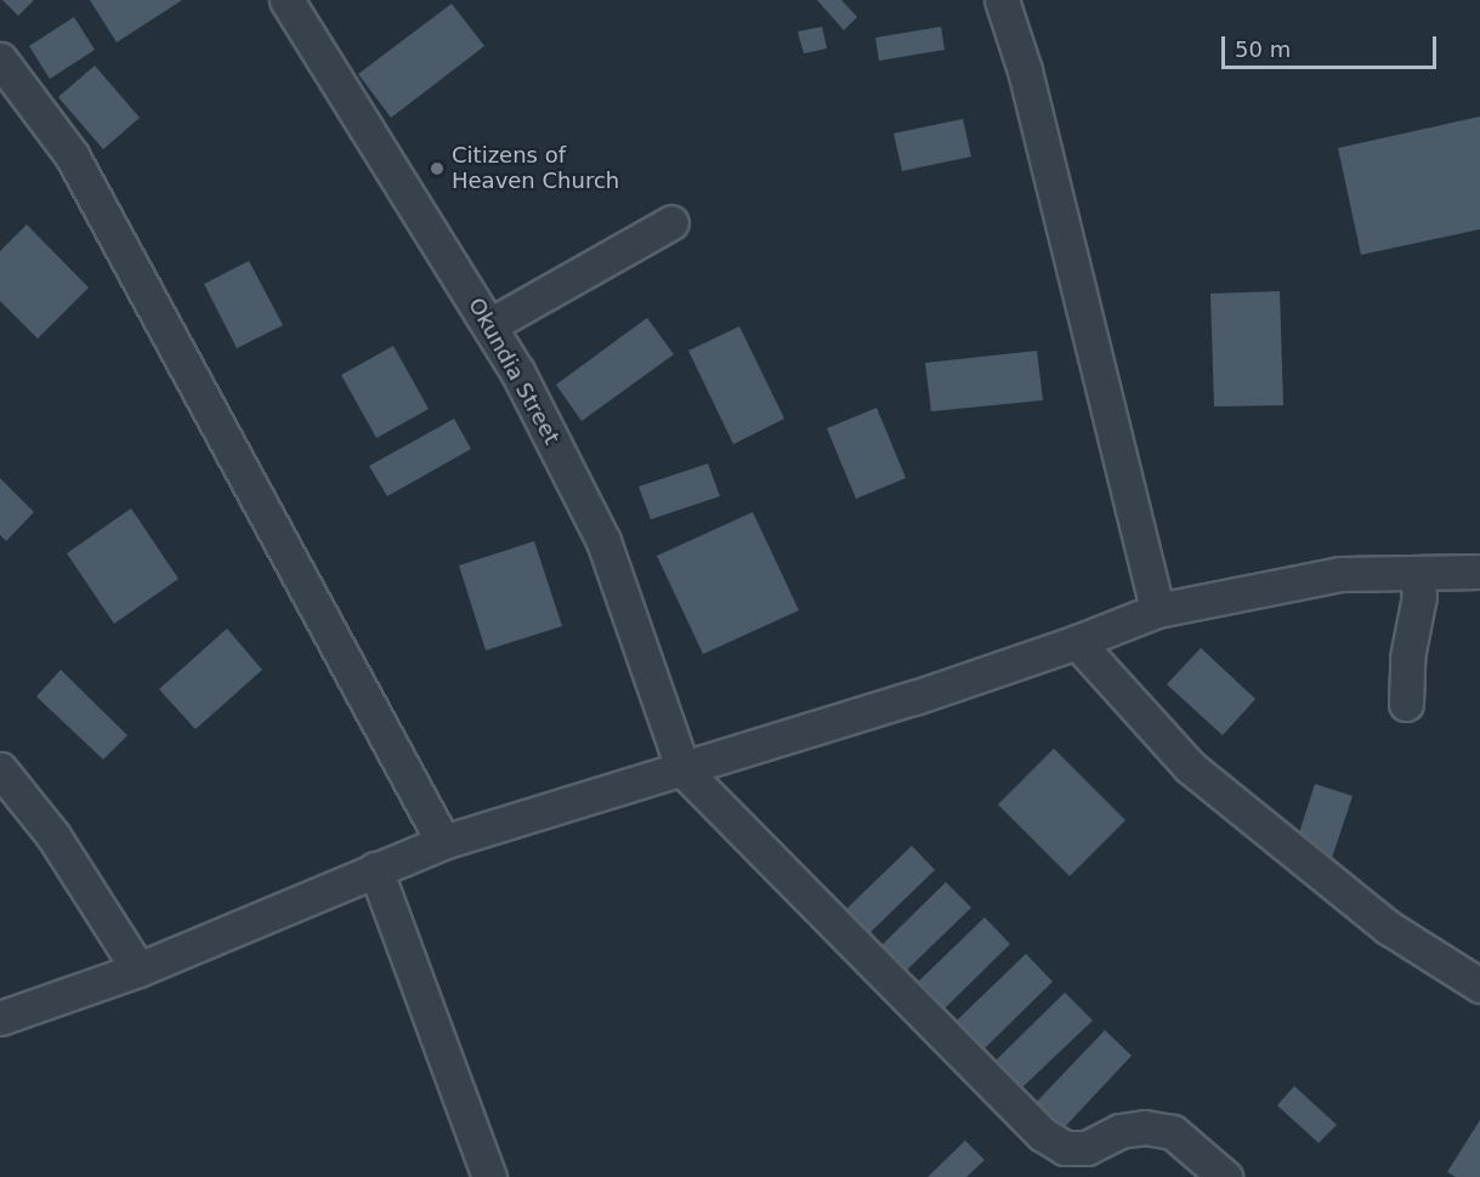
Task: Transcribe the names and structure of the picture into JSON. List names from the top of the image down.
{
  "streets": {
    "street": ["Okundia Street"]
  },
  "places": ["Citizens of Heaven Church"],
  "scale_bar": "50 m"
}
